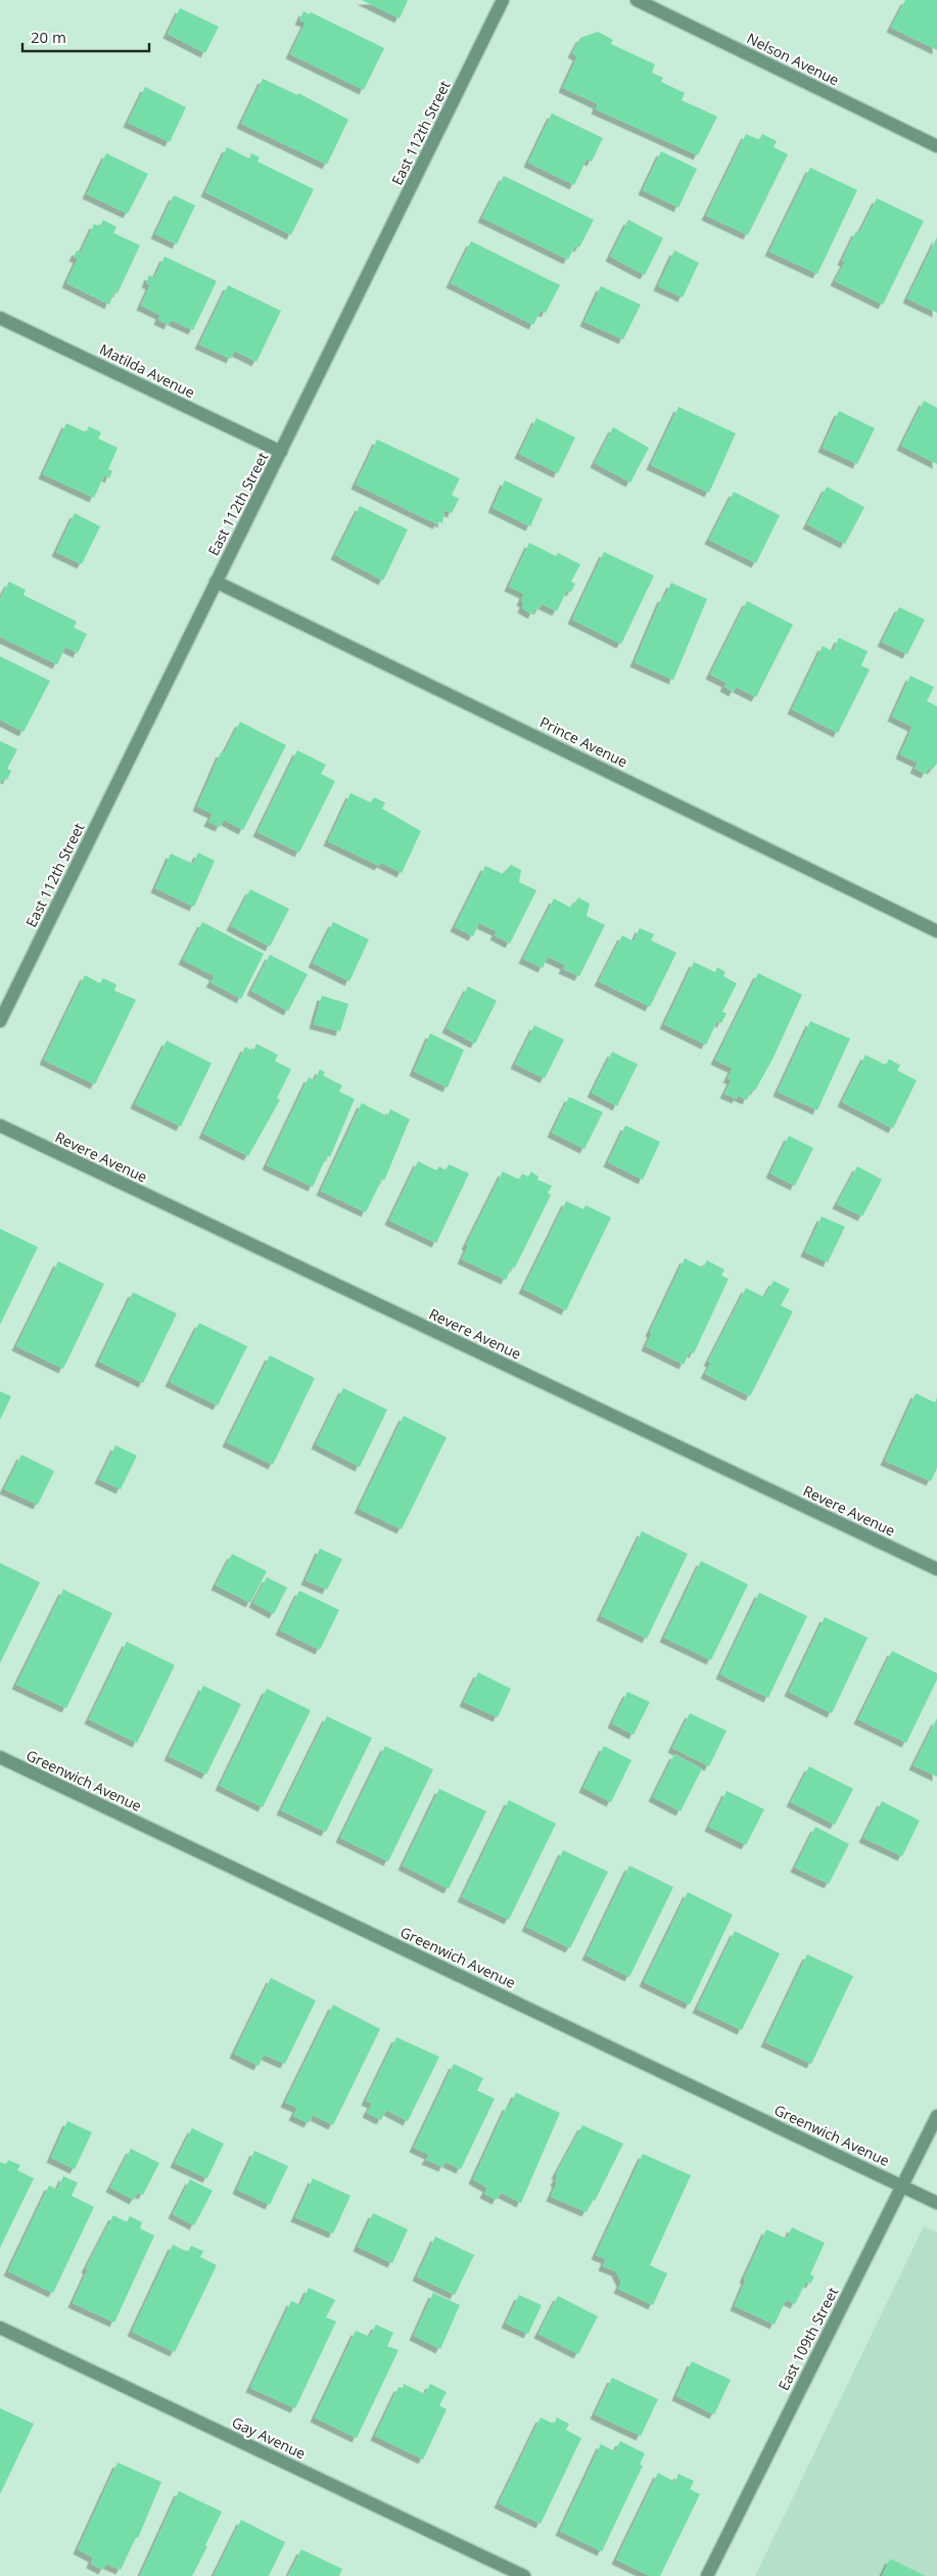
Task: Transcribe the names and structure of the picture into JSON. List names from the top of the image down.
{
  "streets": {
    "street": [
      "Nelson Avenue",
      "East 112th Street",
      "Matilda Avenue",
      "Prince Avenue",
      "Revere Avenue",
      "Greenwich Avenue",
      "East 109th Street",
      "Gay Avenue"
    ]
  },
  "crossings": [
    ["East 112th Street", "Matilda Avenue"],
    ["East 112th Street", "Prince Avenue"],
    ["Greenwich Avenue", "East 109th Street"]
  ],
  "scale_bar": "20 m"
}
